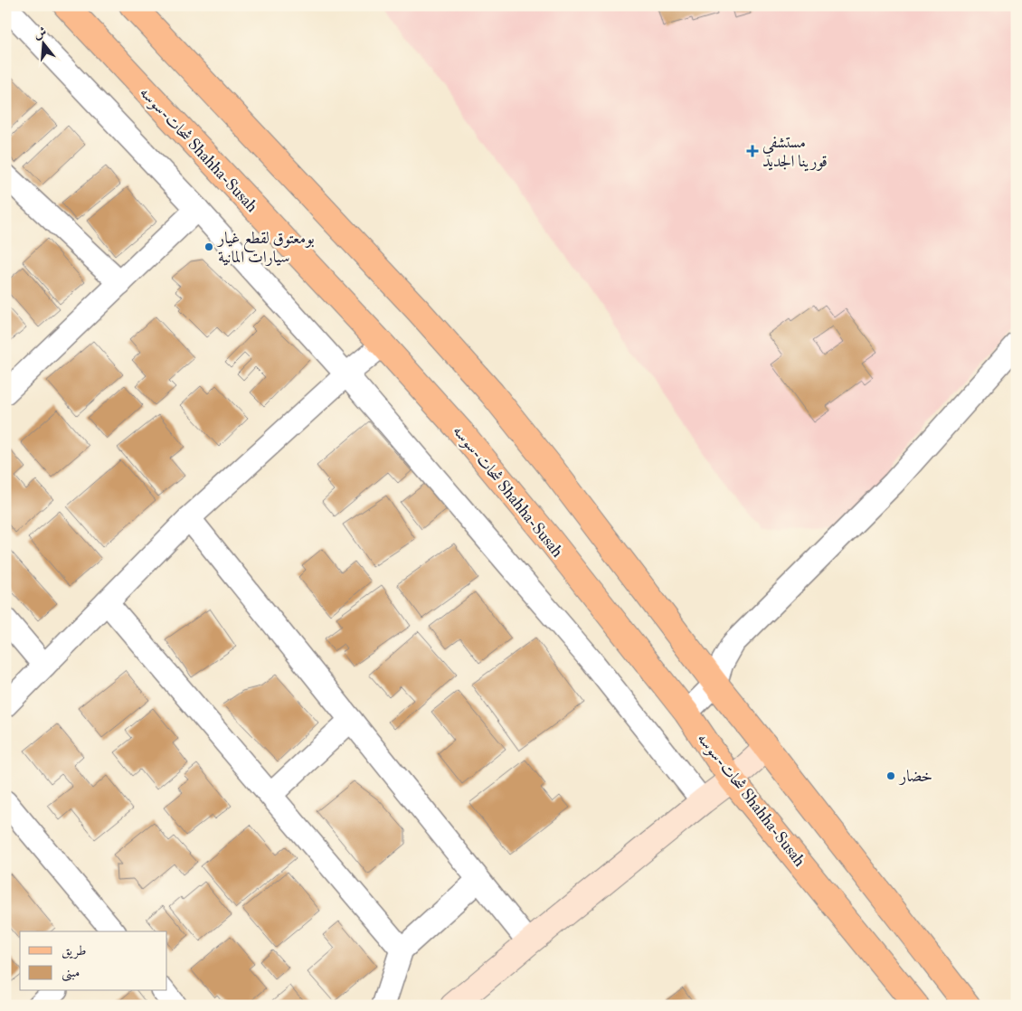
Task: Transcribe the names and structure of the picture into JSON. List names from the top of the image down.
{
  "streets": {
    "main road": ["شحات-سوسه Shahha-Susah"]
  },
  "places": {
    "health": ["مستشفي قورينا الجديد"],
    "other": ["بومعتوق لقطع غيار سيارات المانية", "خضار"]
  },
  "legend": ["طريق", "مبنى"],
  "north": "top"
}
